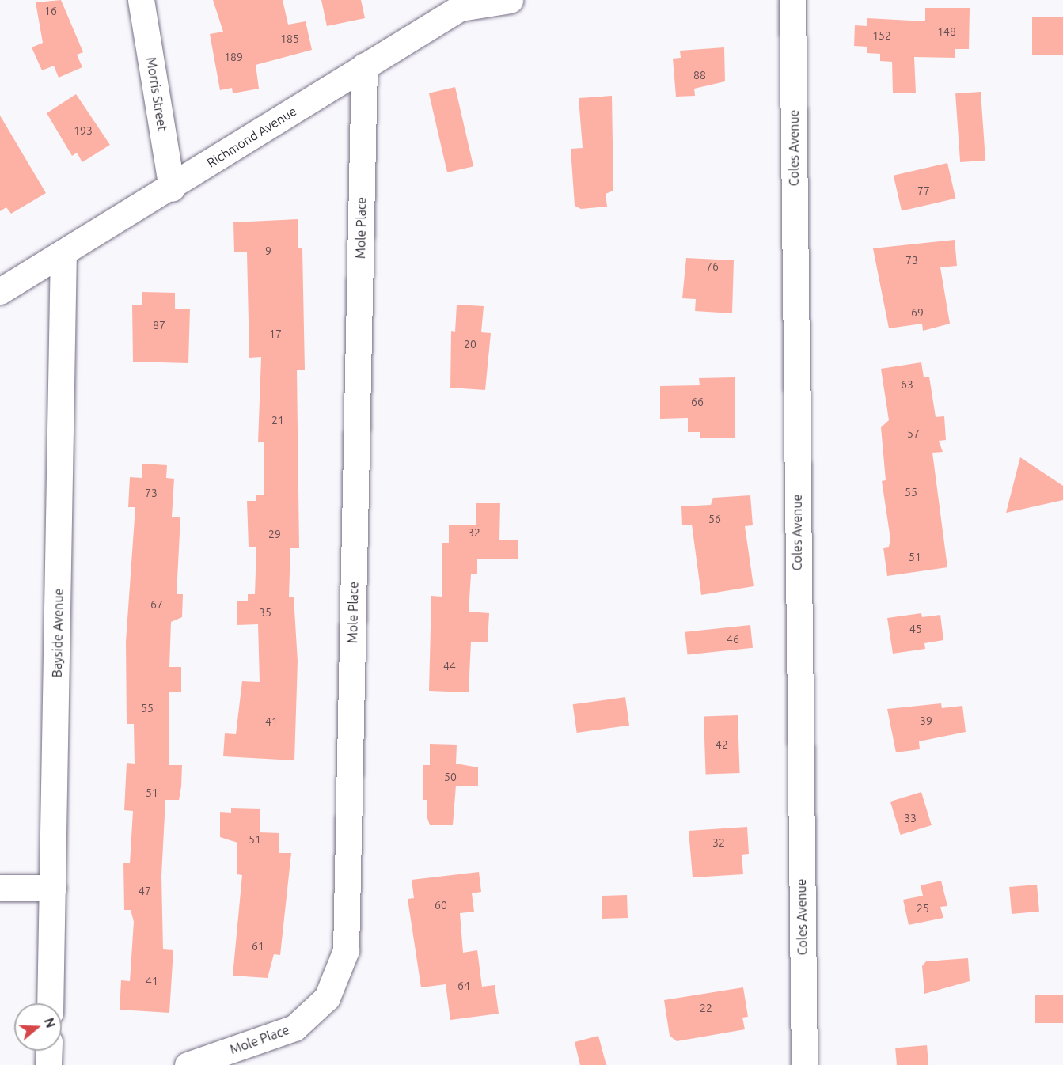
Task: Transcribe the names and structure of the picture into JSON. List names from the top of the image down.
{
  "streets": {
    "street": [
      "Morris Street",
      "Richmond Avenue",
      "Coles Avenue",
      "Mole Place",
      "Bayside Avenue"
    ]
  },
  "crossings": [
    ["Morris Street", "Richmond Avenue"],
    ["Richmond Avenue", "Mole Place"],
    ["Richmond Avenue", "Bayside Avenue"]
  ],
  "house_numbers": [
    "16",
    "148",
    "152",
    "185",
    "189",
    "88",
    "193",
    "77",
    "9",
    "73",
    "76",
    "69",
    "87",
    "17",
    "20",
    "63",
    "66",
    "21",
    "57",
    "55",
    "73",
    "56",
    "32",
    "29",
    "51",
    "67",
    "35",
    "45",
    "46",
    "44",
    "55",
    "39",
    "41",
    "42",
    "50",
    "51",
    "33",
    "51",
    "32",
    "47",
    "60",
    "25",
    "61",
    "41",
    "64",
    "22"
  ],
  "north": "right"
}
